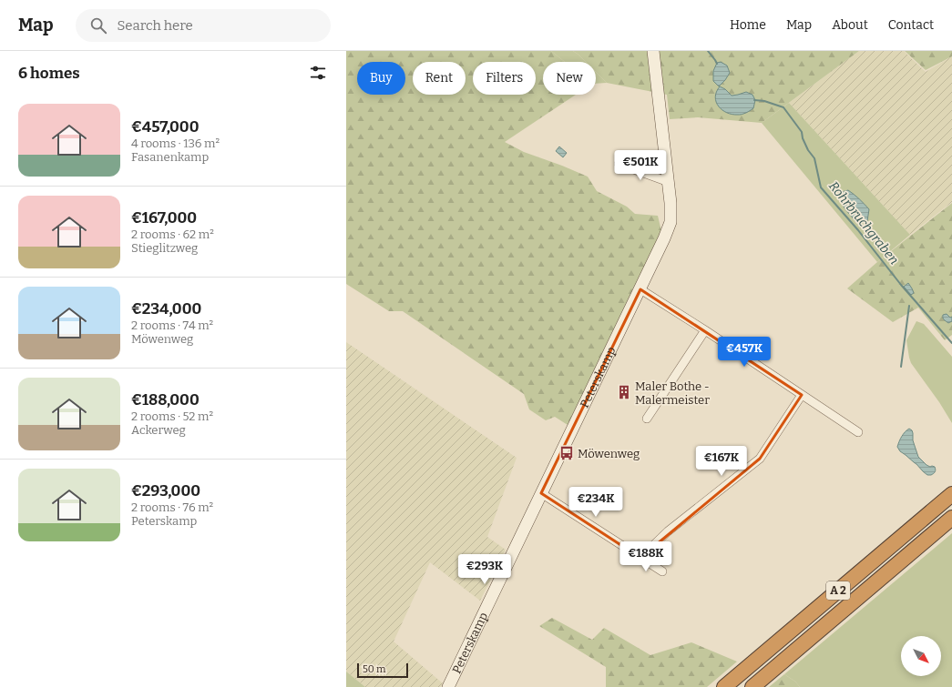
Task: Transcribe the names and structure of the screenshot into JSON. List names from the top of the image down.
{
  "streets": {
    "highway": ["A 2"],
    "street": ["Peterskamp"]
  },
  "water": ["Rohrbruchgraben"],
  "places": {
    "building": ["Maler Bothe - Malermeister"],
    "bus stop": ["Möwenweg"]
  },
  "scale_bar": "50 m",
  "north": "bottom right",
  "page": {
    "header": "Map",
    "search": "Search here",
    "nav": [
      "Home",
      "Map",
      "About",
      "Contact"
    ],
    "heading": "6 homes",
    "chip": [
      "Buy",
      "Rent",
      "Filters",
      "New"
    ],
    "list": [
      {
        "name": "€457,000",
        "note": "4 rooms · 136 m² · Fasanenkamp"
      },
      {
        "name": "€167,000",
        "note": "2 rooms · 62 m² · Stieglitzweg"
      },
      {
        "name": "€234,000",
        "note": "2 rooms · 74 m² · Möwenweg"
      },
      {
        "name": "€188,000",
        "note": "2 rooms · 52 m² · Ackerweg"
      },
      {
        "name": "€293,000",
        "note": "2 rooms · 76 m² · Peterskamp"
      }
    ],
    "price": [
      "€501K",
      "€457K",
      "€167K",
      "€234K",
      "€188K",
      "€293K"
    ],
    "scale": "50 m"
  }
}
